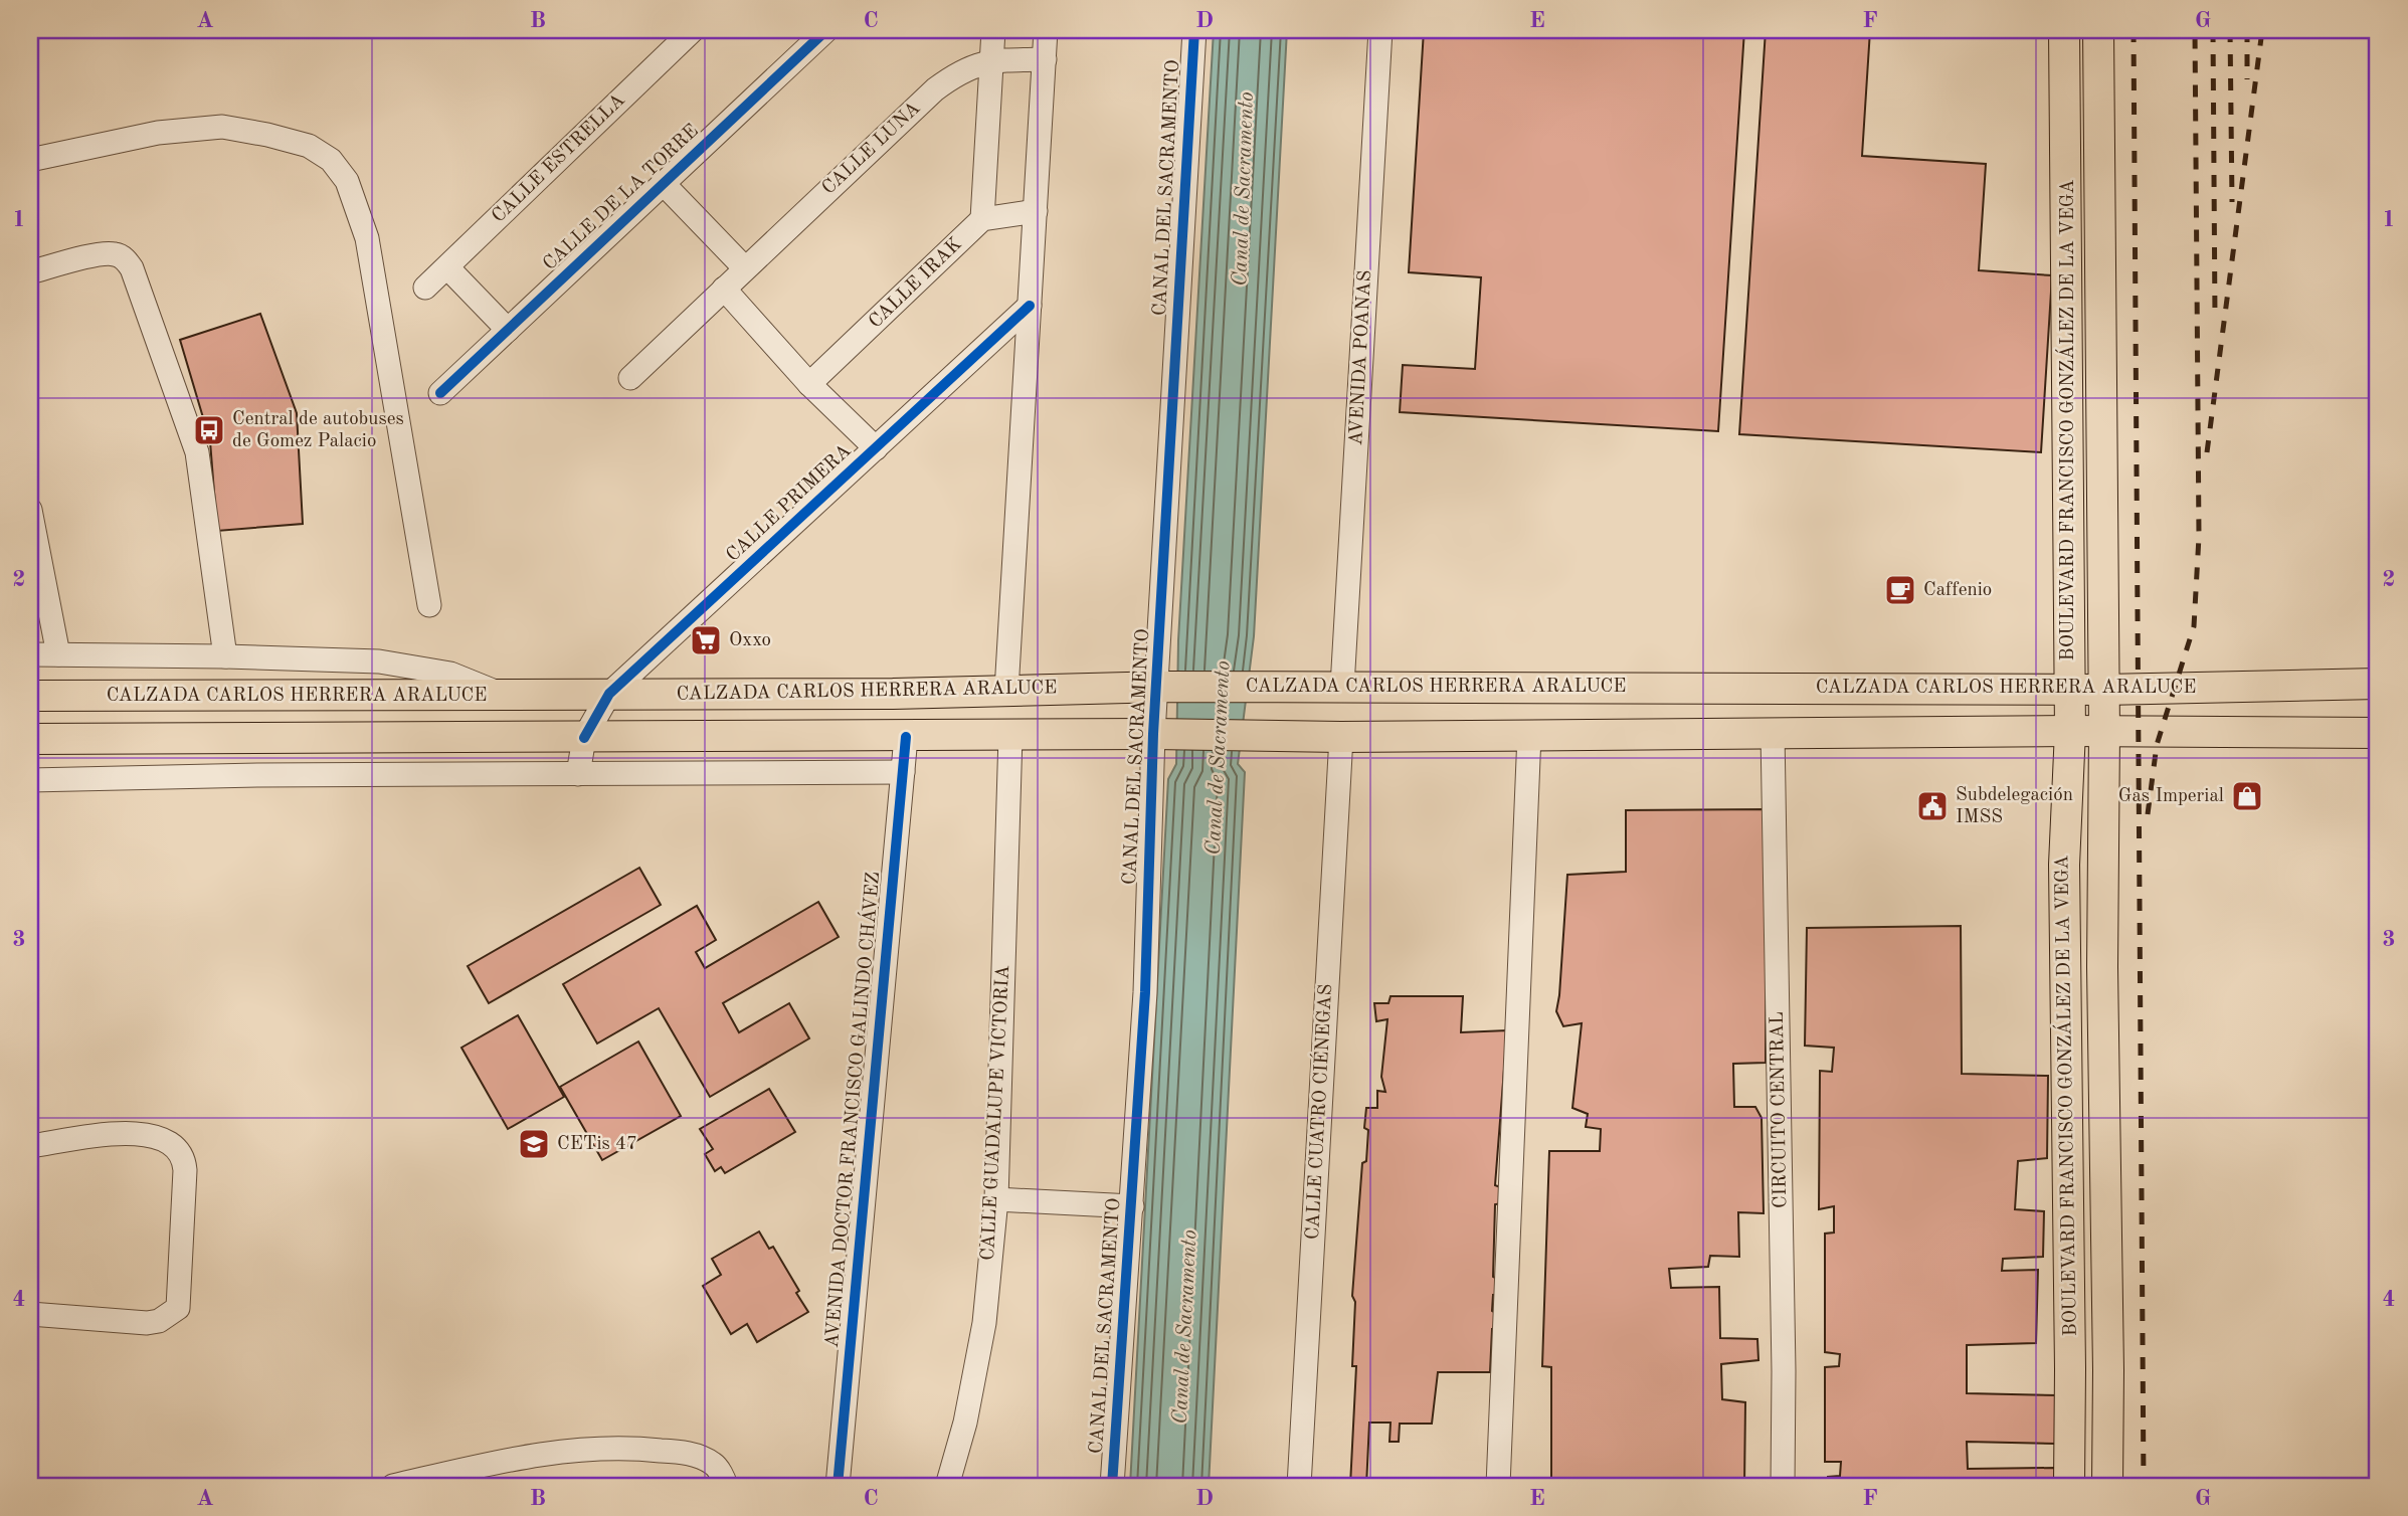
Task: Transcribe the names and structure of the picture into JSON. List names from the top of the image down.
{
  "streets": {
    "main road": ["BOULEVARD FRANCISCO GONZÁLEZ DE LA VEGA", "CALZADA CARLOS HERRERA ARALUCE"],
    "street": [
      "CALLE LUNA",
      "CALLE ESTRELLA",
      "CANAL DEL SACRAMENTO",
      "CALLE DE LA TORRE",
      "CALLE IRAK",
      "AVENIDA POANAS",
      "CALLE PRIMERA",
      "AVENIDA DOCTOR FRANCISCO GALINDO CHÁVEZ",
      "CIRCUITO CENTRAL",
      "CALLE CUATRO CIÉNEGAS",
      "CALLE GUADALUPE VICTORIA"
    ]
  },
  "crossings": [
    ["CANAL DEL SACRAMENTO", "CALZADA CARLOS HERRERA ARALUCE"],
    ["AVENIDA POANAS", "CALZADA CARLOS HERRERA ARALUCE"],
    ["BOULEVARD FRANCISCO GONZÁLEZ DE LA VEGA", "CALZADA CARLOS HERRERA ARALUCE"],
    ["CALLE PRIMERA", "CALZADA CARLOS HERRERA ARALUCE"]
  ],
  "water": ["Canal de Sacramento"],
  "places": {
    "bus stop": ["Central de autobuses de Gomez Palacio"],
    "cafe": ["Caffenio"],
    "supermarket": ["Oxxo"],
    "shop": ["Gas Imperial"],
    "public building": ["Subdelegación IMSS"],
    "school or university": ["CETis 47"]
  },
  "grid": {
    "columns": [
      "A",
      "B",
      "C",
      "D",
      "E",
      "F",
      "G"
    ],
    "rows": [
      "1",
      "2",
      "3",
      "4"
    ]
  }
}
